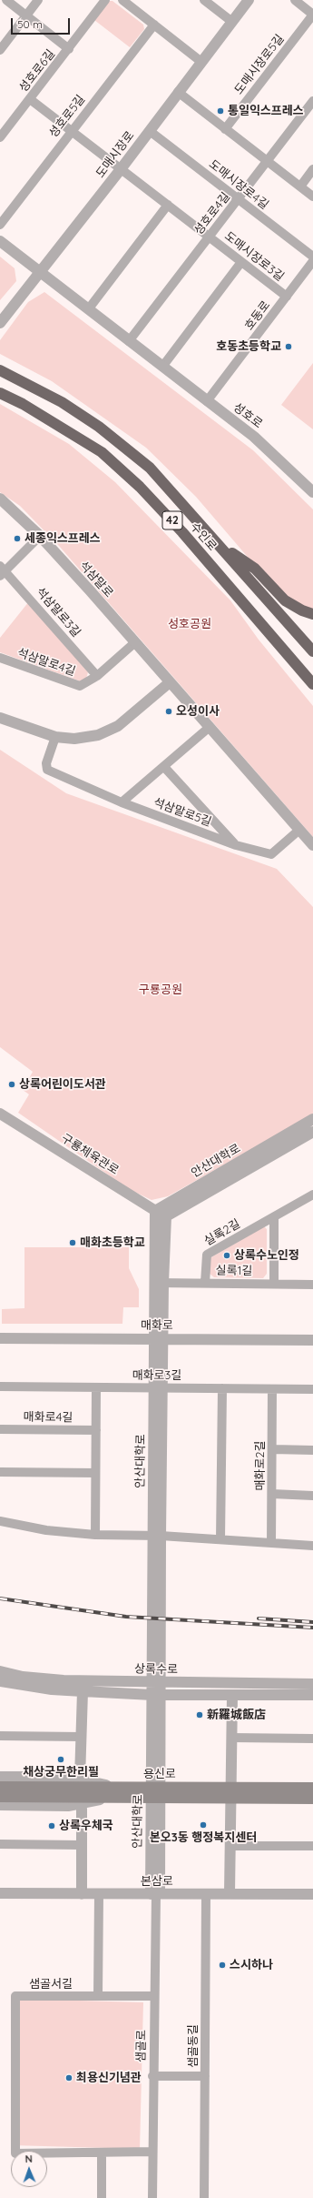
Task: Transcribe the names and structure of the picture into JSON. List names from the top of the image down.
{
  "streets": {
    "highway": ["42", "수인로"],
    "main road": ["용신로"],
    "street": [
      "도매시장로5길",
      "성호로6길",
      "성호로5길",
      "도매시장로",
      "도매시장로4길",
      "성호로4길",
      "도매시장로3길",
      "호동로",
      "성호로",
      "석삼말로",
      "석삼말로3길",
      "석삼말로4길",
      "석삼말로5길",
      "구룡체육관로",
      "안산대학로",
      "실록2길",
      "실록1길",
      "매화로",
      "매화로3길",
      "매화로4길",
      "매화로2길",
      "상록수로",
      "본삼로",
      "샘골서길",
      "샘골로",
      "샘골동길"
    ]
  },
  "crossings": [
    ["성호로6길", "도매시장로3길"],
    ["성호로5길", "도매시장로3길"],
    ["도매시장로", "도매시장로4길"],
    ["도매시장로", "도매시장로3길"],
    ["도매시장로", "성호로"],
    ["도매시장로4길", "성호로4길"],
    ["성호로4길", "도매시장로3길"],
    ["성호로4길", "성호로"],
    ["도매시장로3길", "호동로"],
    ["호동로", "성호로"],
    ["석삼말로", "석삼말로4길"],
    ["석삼말로", "석삼말로5길"],
    ["석삼말로3길", "석삼말로4길"],
    ["구룡체육관로", "안산대학로"],
    ["안산대학로", "실록1길"],
    ["안산대학로", "매화로"],
    ["안산대학로", "매화로3길"],
    ["안산대학로", "상록수로"],
    ["안산대학로", "용신로"],
    ["안산대학로", "본삼로"],
    ["안산대학로", "샘골로"],
    ["실록2길", "실록1길"],
    ["매화로3길", "매화로2길"],
    ["본삼로", "샘골로"],
    ["본삼로", "샘골동길"]
  ],
  "parks": ["성호공원", "구룡공원"],
  "places": [
    "통일익스프레스",
    "호동초등학교",
    "세종익스프레스",
    "오성이사",
    "상록어린이도서관",
    "매화초등학교",
    "상록수노인정",
    "新羅城飯店",
    "채상궁무한리필",
    "본오3동 행정복지센터",
    "상록우체국",
    "스시하나",
    "최용신기념관"
  ],
  "scale_bar": "50 m",
  "north": "top"
}
